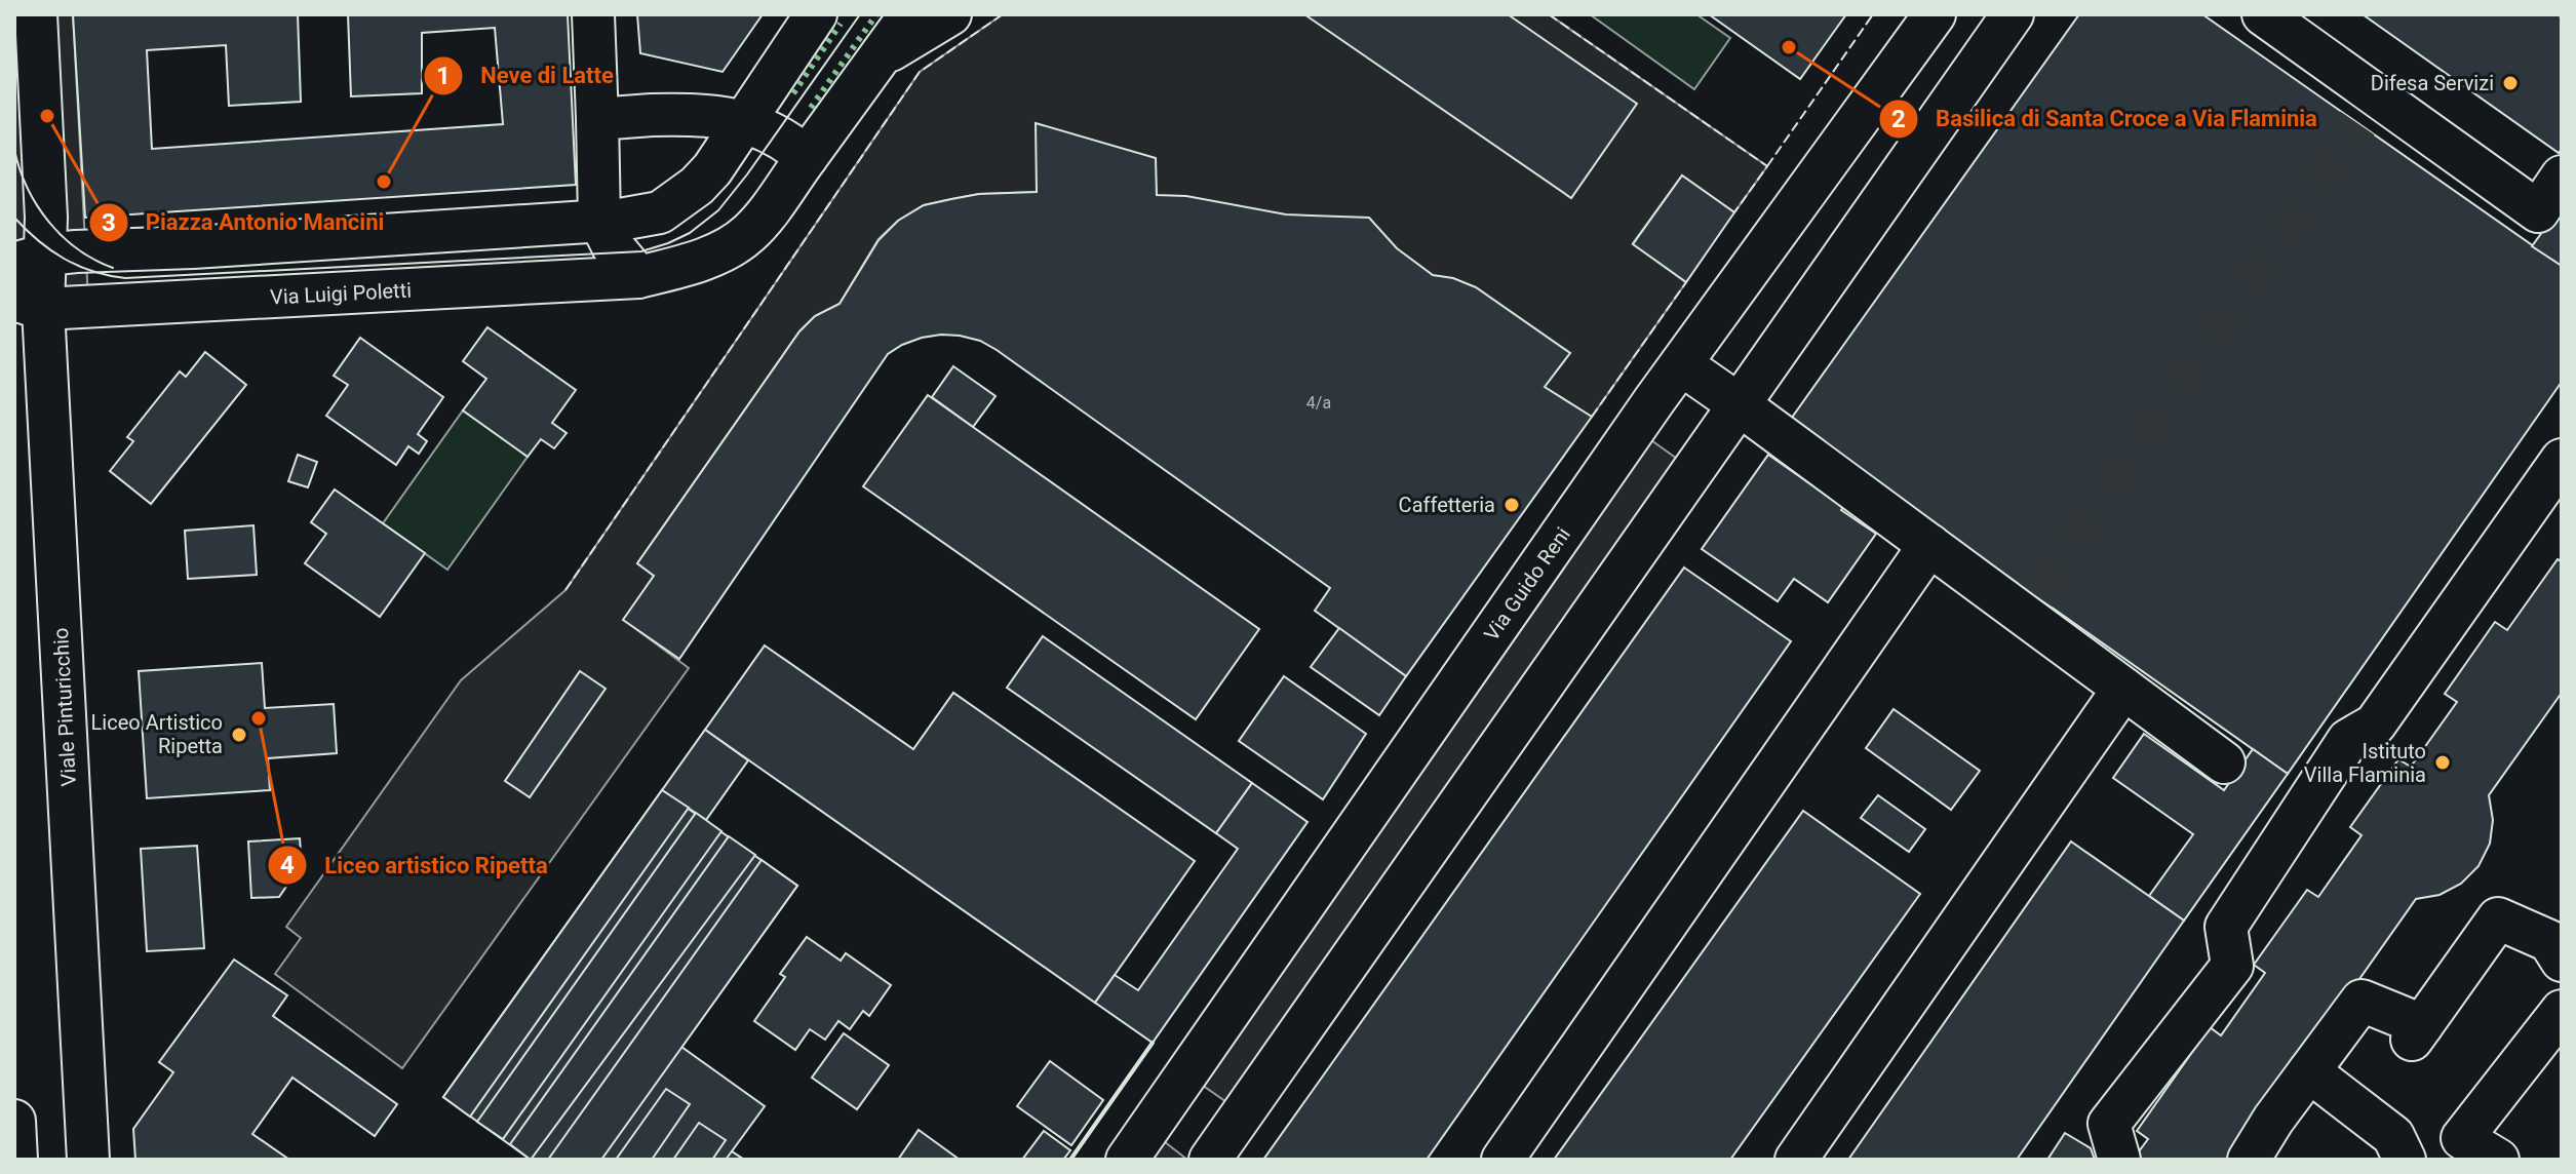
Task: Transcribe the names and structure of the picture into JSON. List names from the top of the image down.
{
  "streets": {
    "street": ["Via Luigi Poletti", "Via Guido Reni", "Viale Pinturicchio"]
  },
  "crossings": [
    ["Via Luigi Poletti", "Viale Pinturicchio"]
  ],
  "places": [
    "Basilica di Santa Croce a Via Flaminia",
    "Difesa Servizi",
    "Piazza Antonio Mancini",
    "Neve di Latte",
    "Caffetteria",
    "Liceo artistico Ripetta",
    "Liceo Artistico Ripetta",
    "Istituto Villa Flaminia"
  ],
  "house_numbers": ["4/a"]
}
